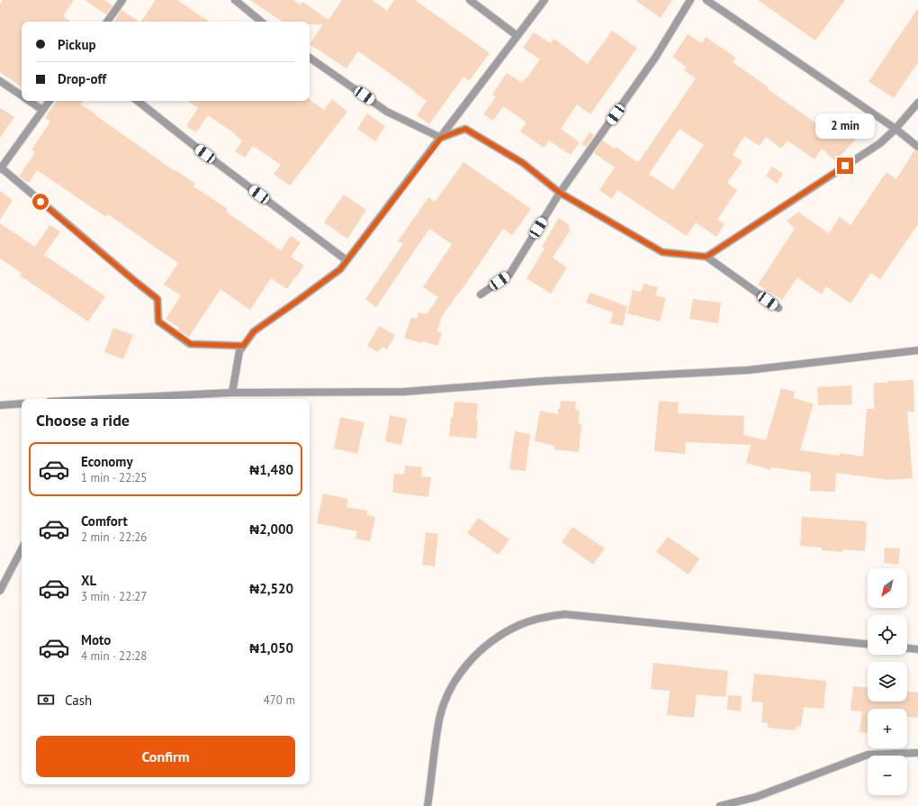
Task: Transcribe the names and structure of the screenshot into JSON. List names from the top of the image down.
{
  "north": "bottom left",
  "page": {
    "banner": ["Pickup", "Drop-off"],
    "bubble": "2 min",
    "heading": "Choose a ride",
    "list": [
      {
        "name": "Economy",
        "note": "1 min · 22:25",
        "value": "₦1,480"
      },
      {
        "name": "Comfort",
        "note": "2 min · 22:26",
        "value": "₦2,000"
      },
      {
        "name": "XL",
        "note": "3 min · 22:27",
        "value": "₦2,520"
      },
      {
        "name": "Moto",
        "note": "4 min · 22:28",
        "value": "₦1,050"
      }
    ],
    "map_buttons": ["+", "−"],
    "pay": ["Cash", "470 m"],
    "buttons": "Confirm"
  }
}
